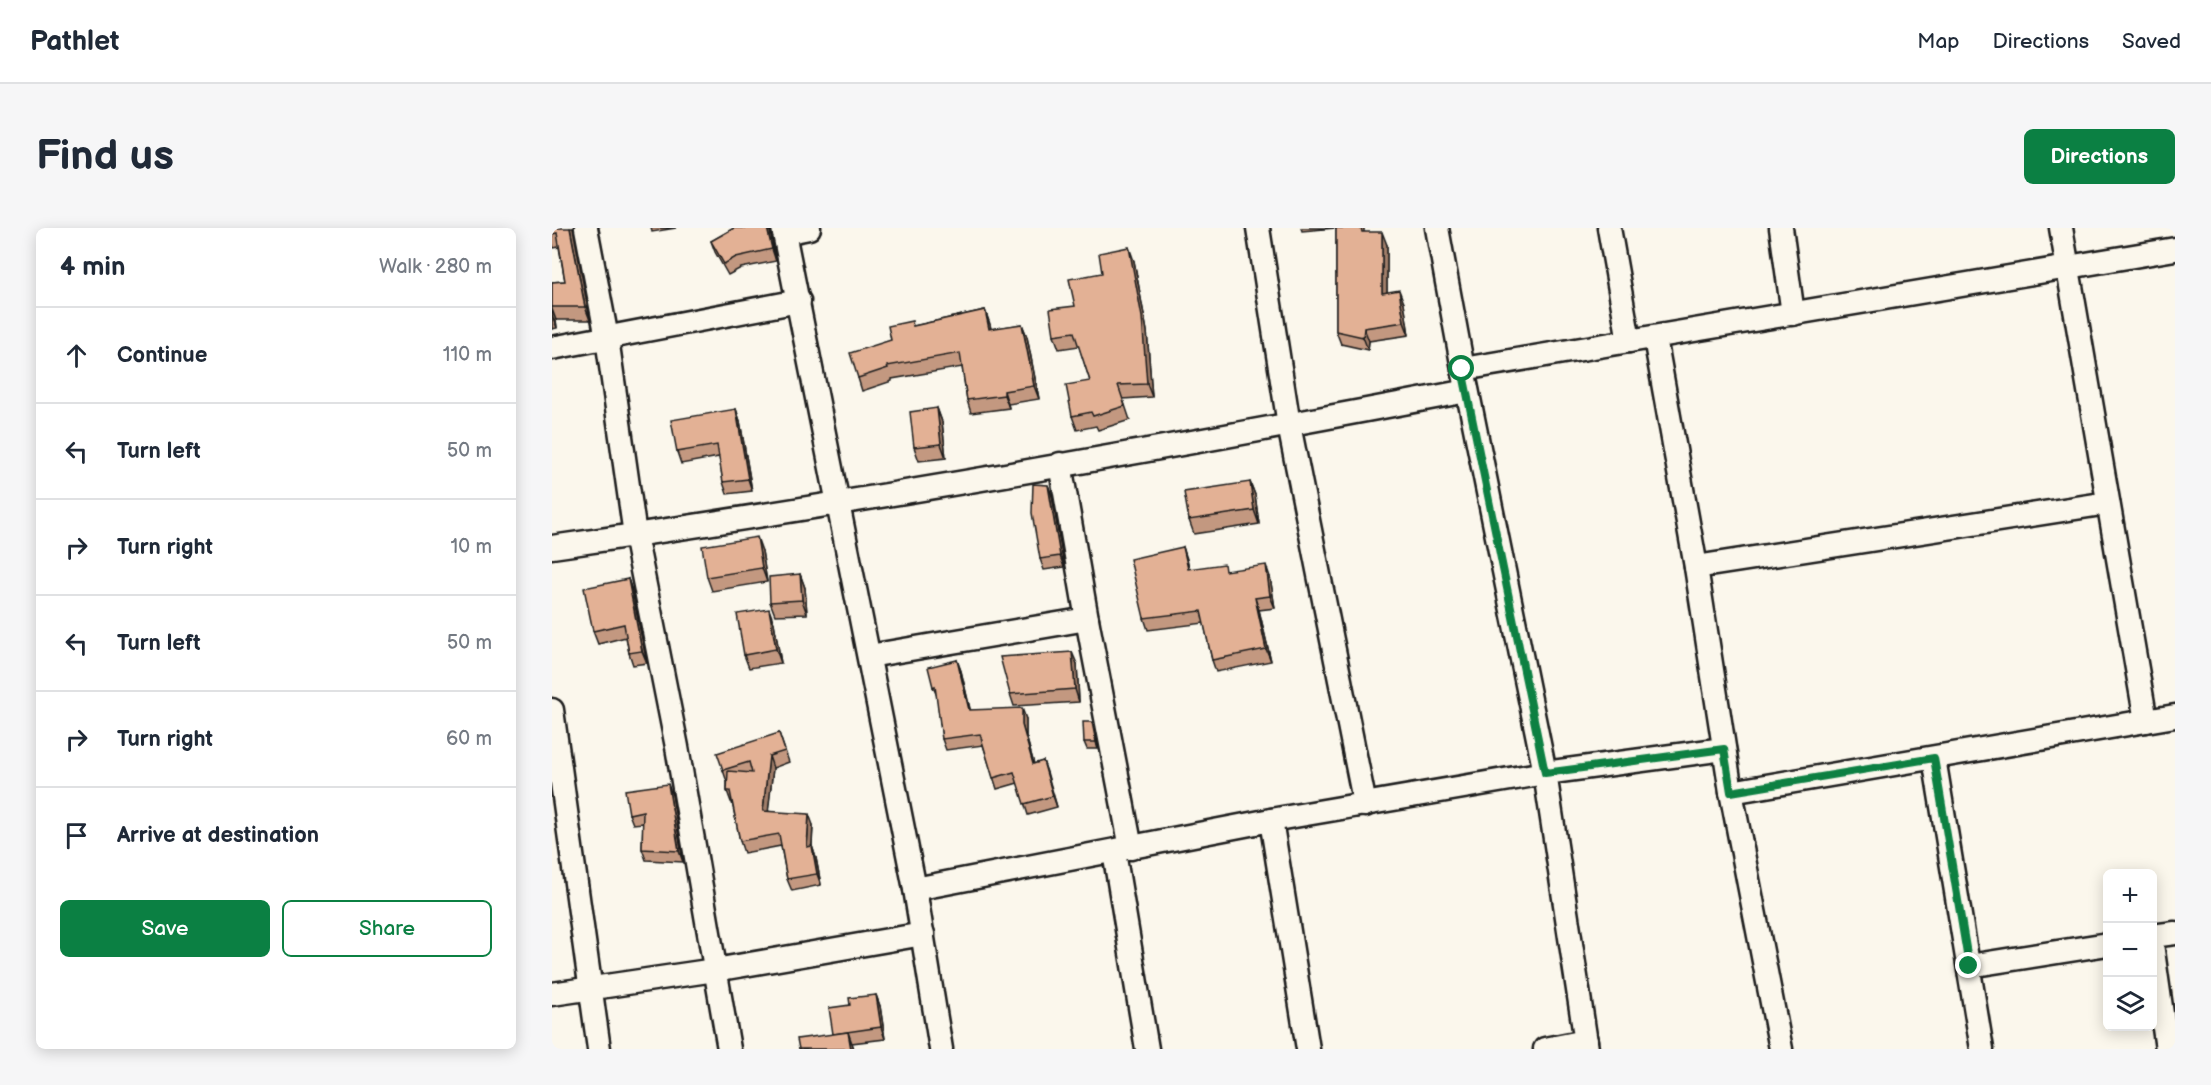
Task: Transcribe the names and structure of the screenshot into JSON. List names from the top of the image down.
{
  "page": {
    "header": "Pathlet",
    "nav": ["Map", "Directions", "Saved"],
    "buttons": [
      "Directions",
      ["Save", "Share"]
    ],
    "title": "Find us",
    "heading": ["4 min", "Walk · 280 m"],
    "list": [
      ["Continue", "110 m"],
      ["Turn left", "50 m"],
      ["Turn right", "10 m"],
      ["Turn left", "50 m"],
      ["Turn right", "60 m"],
      "Arrive at destination"
    ],
    "map_buttons": ["+", "−"]
  }
}
